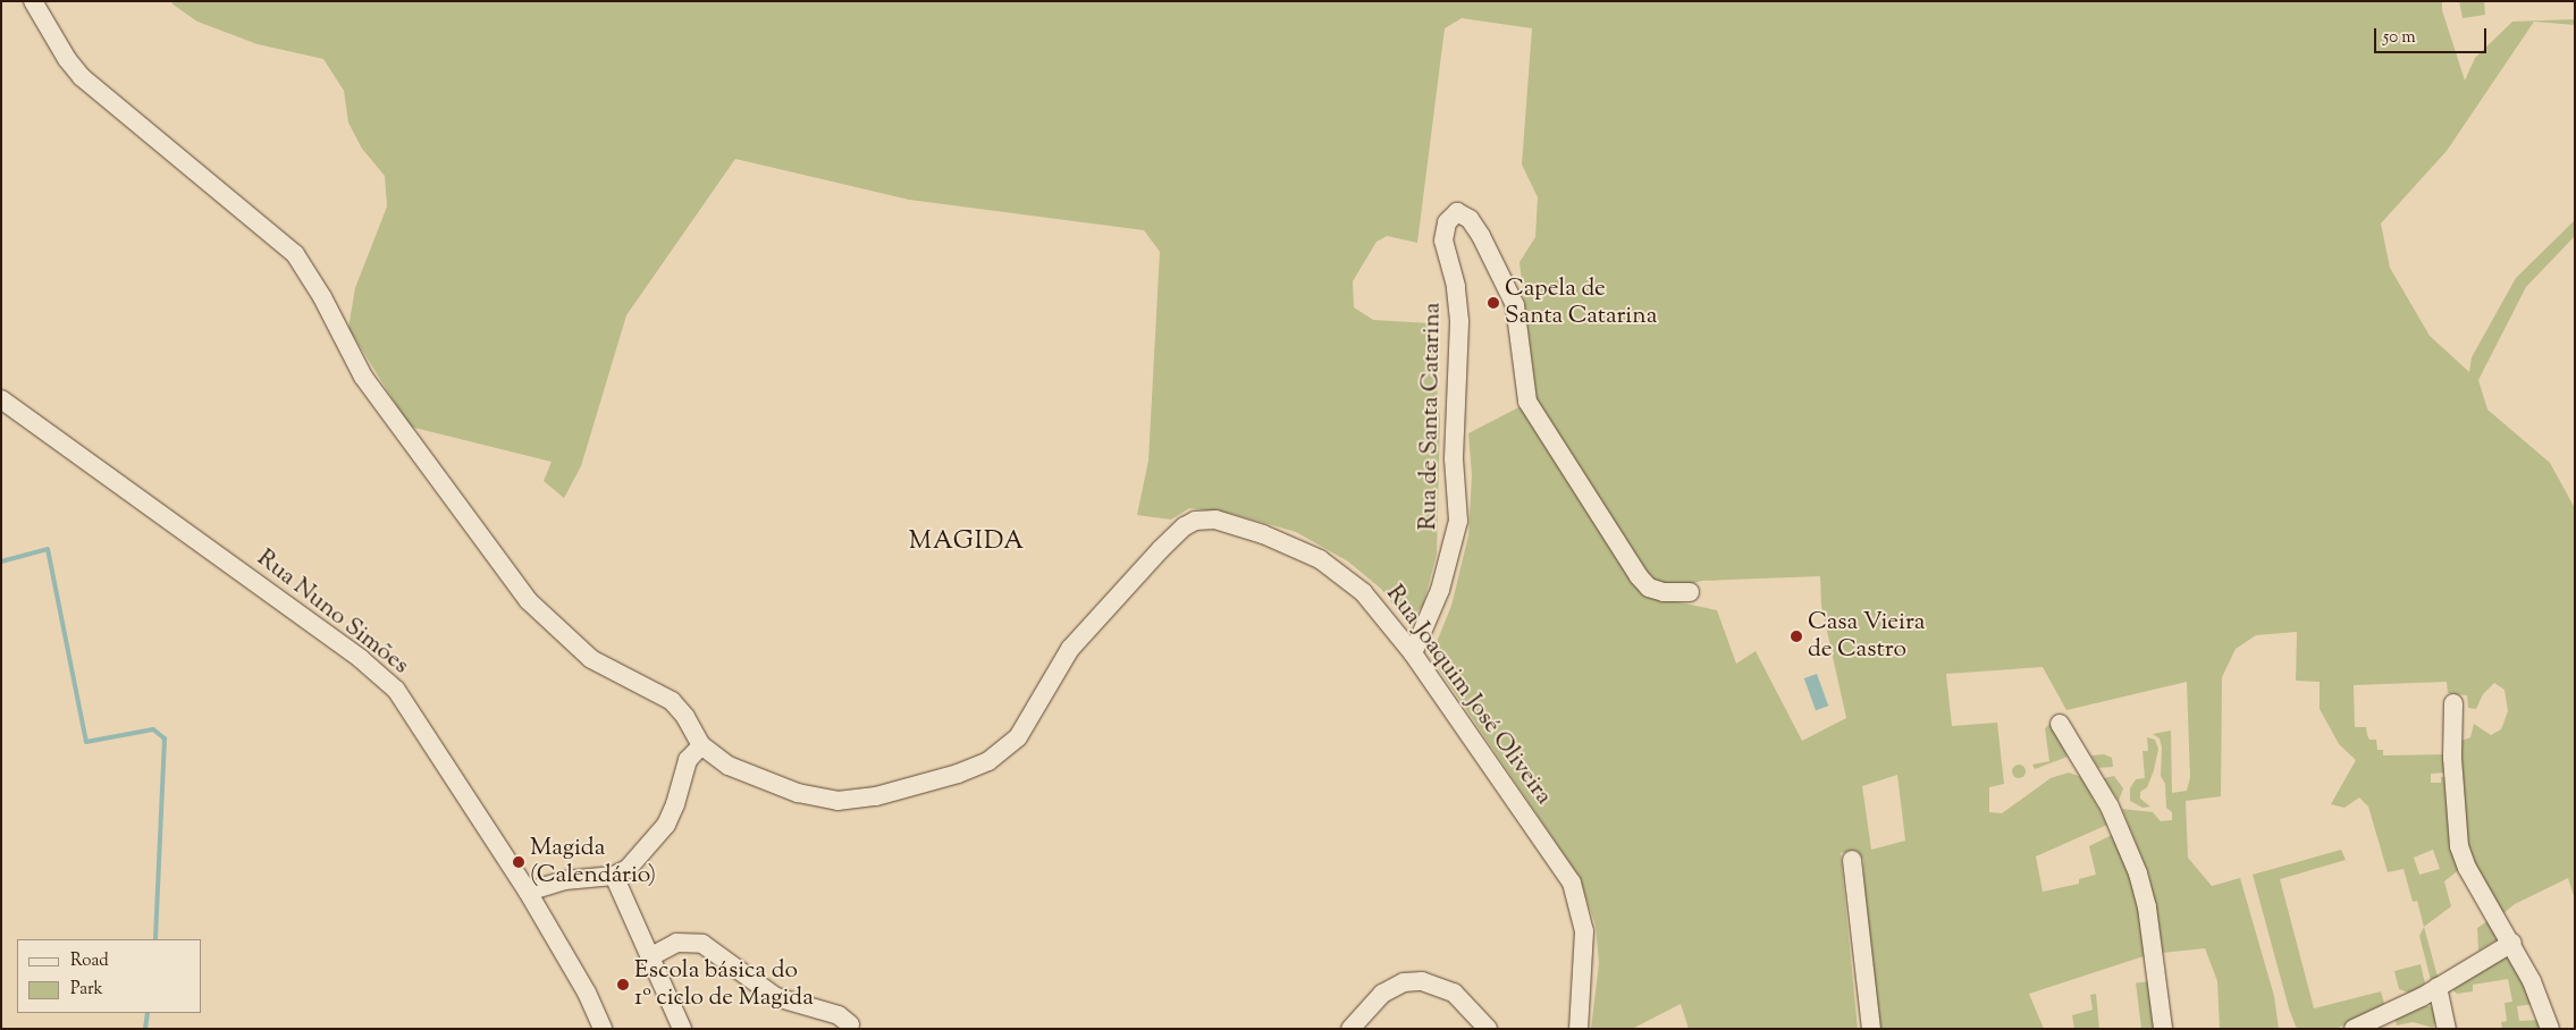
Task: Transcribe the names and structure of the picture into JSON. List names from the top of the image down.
{
  "streets": {
    "street": ["Rua de Santa Catarina", "Rua Nuno Simões", "Rua Joaquim José Oliveira"]
  },
  "crossings": [
    ["Rua de Santa Catarina", "Rua Joaquim José Oliveira"]
  ],
  "districts": ["MAGIDA"],
  "places": [
    "Capela de Santa Catarina",
    "Casa Vieira de Castro",
    "Magida (Calendário)",
    "Escola básica do 1º ciclo de Magida"
  ],
  "legend": ["Road", "Park"],
  "scale_bar": "50 m"
}
